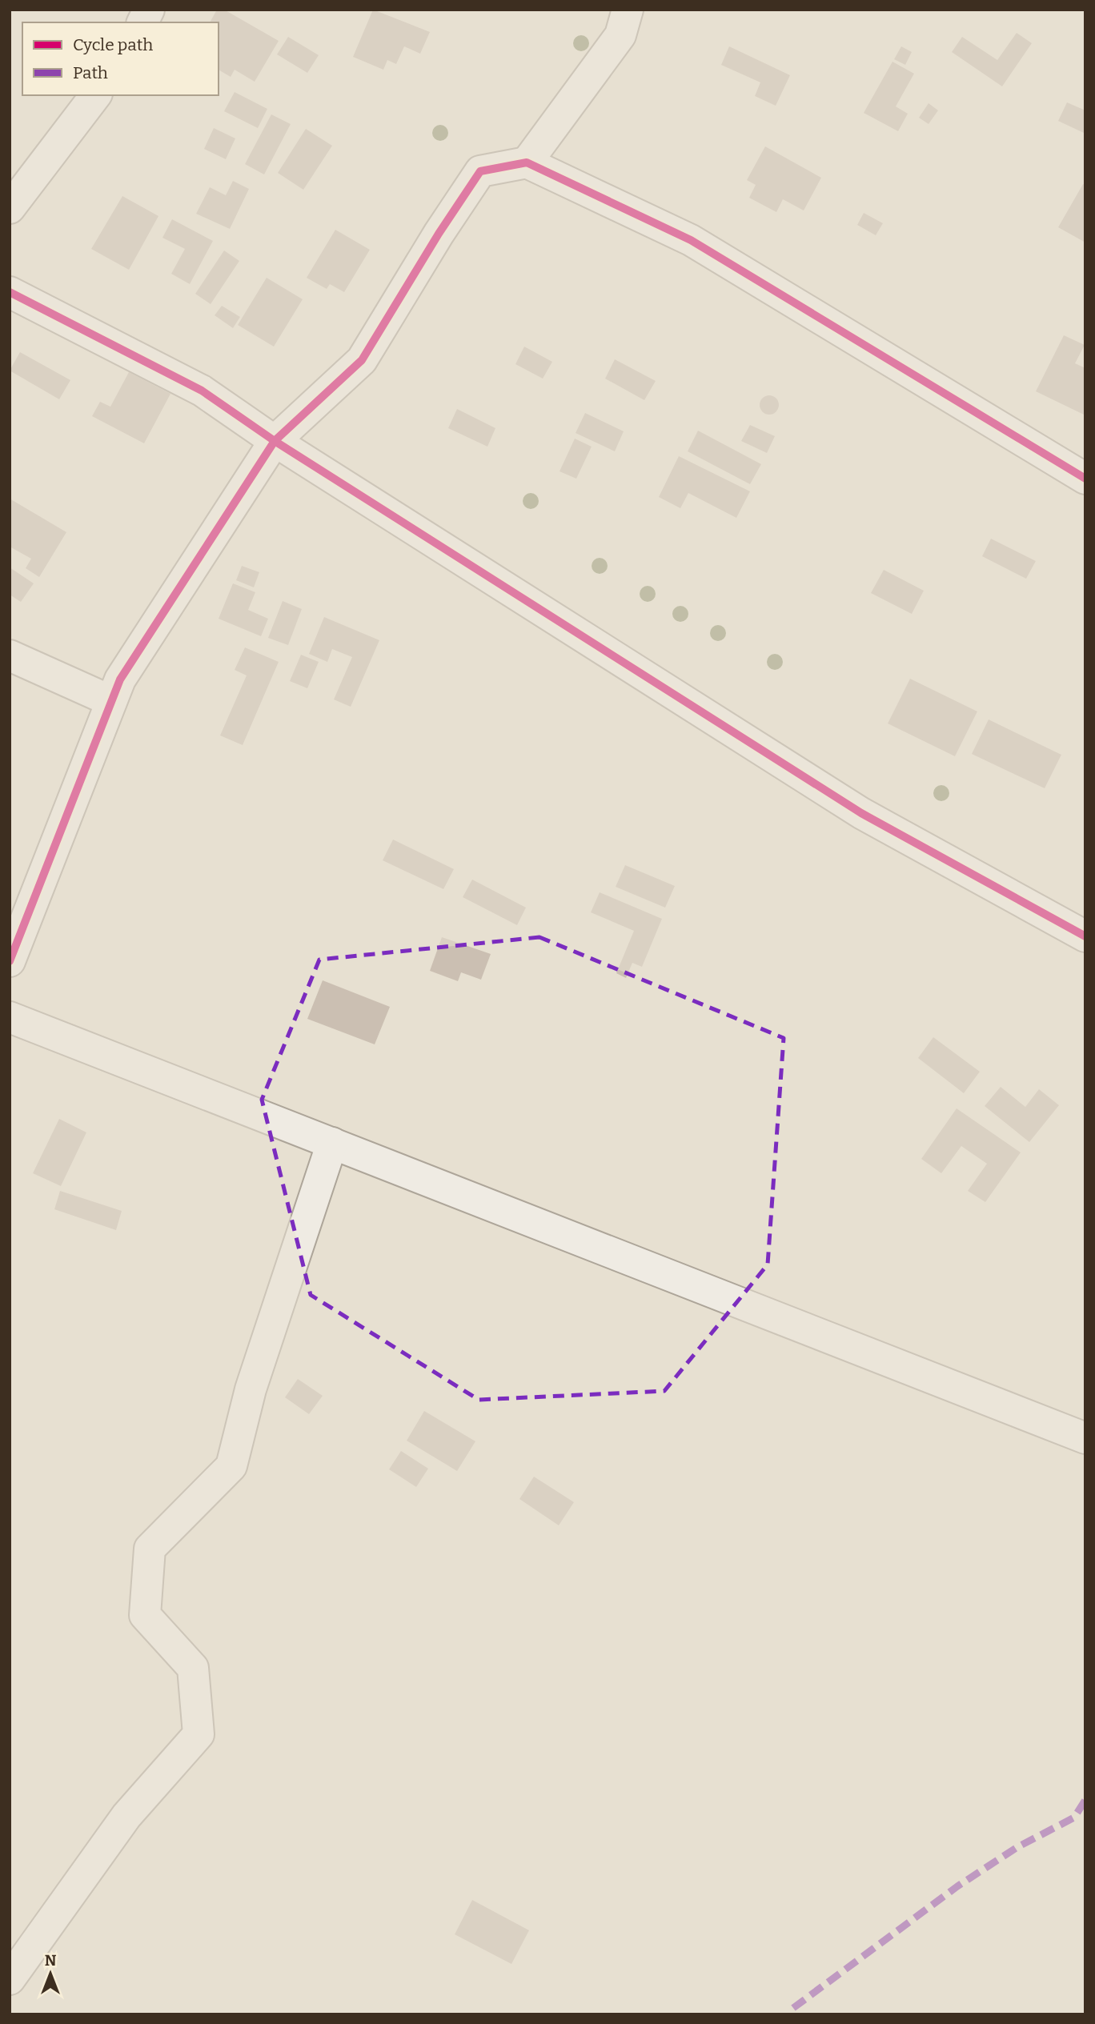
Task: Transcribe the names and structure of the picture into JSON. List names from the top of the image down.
{
  "legend": ["Cycle path", "Path"],
  "north": "top"
}
